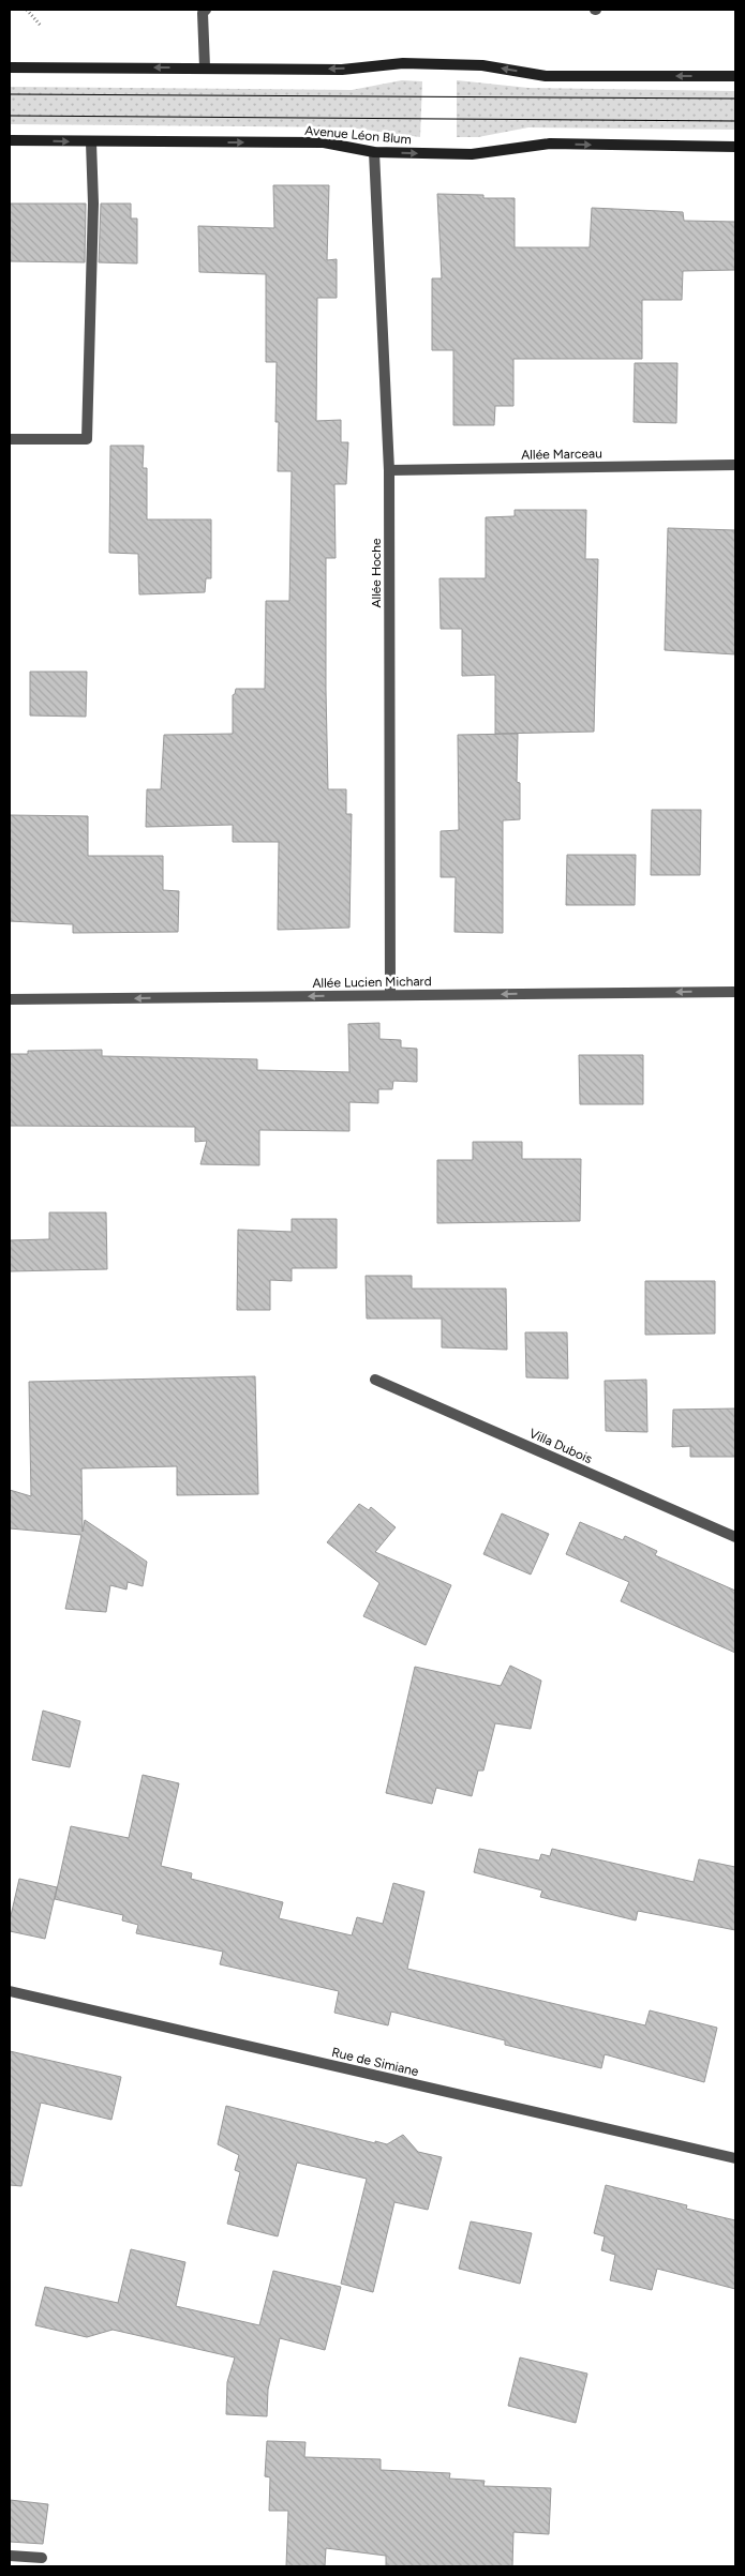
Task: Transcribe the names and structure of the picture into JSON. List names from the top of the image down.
{
  "streets": {
    "main road": ["Avenue Léon Blum"],
    "street": [
      "Allée Marceau",
      "Allée Hoche",
      "Allée Lucien Michard",
      "Villa Dubois",
      "Rue de Simiane"
    ]
  },
  "crossings": [
    ["Avenue Léon Blum", "Allée Hoche"],
    ["Allée Marceau", "Allée Hoche"],
    ["Allée Hoche", "Allée Lucien Michard"]
  ],
  "one_way": ["Allée Lucien Michard"]
}
